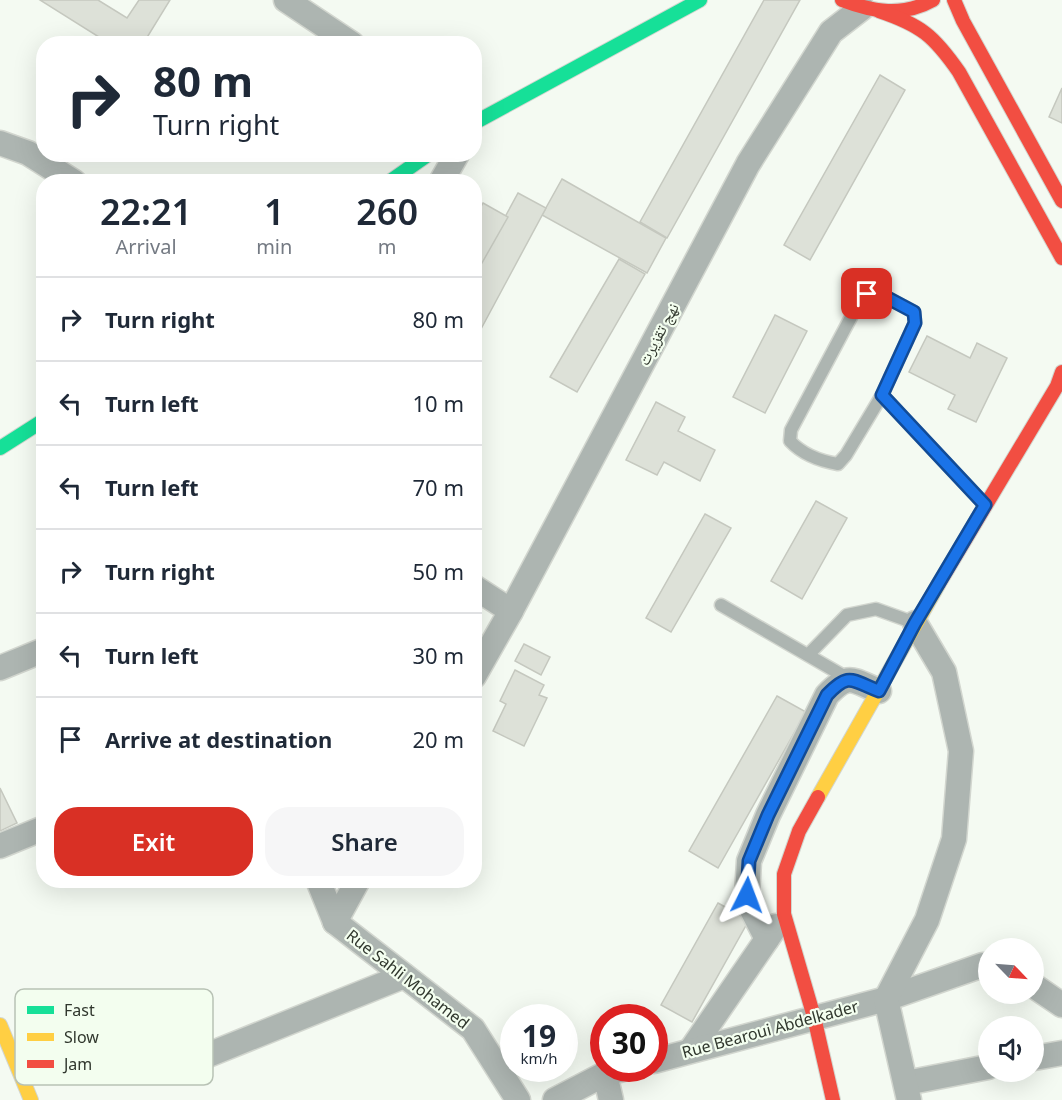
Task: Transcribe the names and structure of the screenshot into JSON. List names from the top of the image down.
{
  "streets": {
    "street": ["نهج تقزيرت", "Rue Sahli Mohamed", "Rue Bearoui Abdelkader"]
  },
  "legend": ["Fast", "Slow", "Jam"],
  "north": "bottom right",
  "page": {
    "turn": ["80 m", "Turn right"],
    "eta": [
      "22:21",
      "Arrival",
      "1",
      "min",
      "260",
      "m"
    ],
    "list": [
      {
        "name": "Turn right",
        "value": "80 m"
      },
      {
        "name": "Turn left",
        "value": "10 m"
      },
      {
        "name": "Turn left",
        "value": "70 m"
      },
      {
        "name": "Turn right",
        "value": "50 m"
      },
      {
        "name": "Turn left",
        "value": "30 m"
      },
      {
        "name": "Arrive at destination",
        "value": "20 m"
      }
    ],
    "buttons": ["Exit", "Share"],
    "speed": "19 km/h",
    "limit": "30"
  }
}
